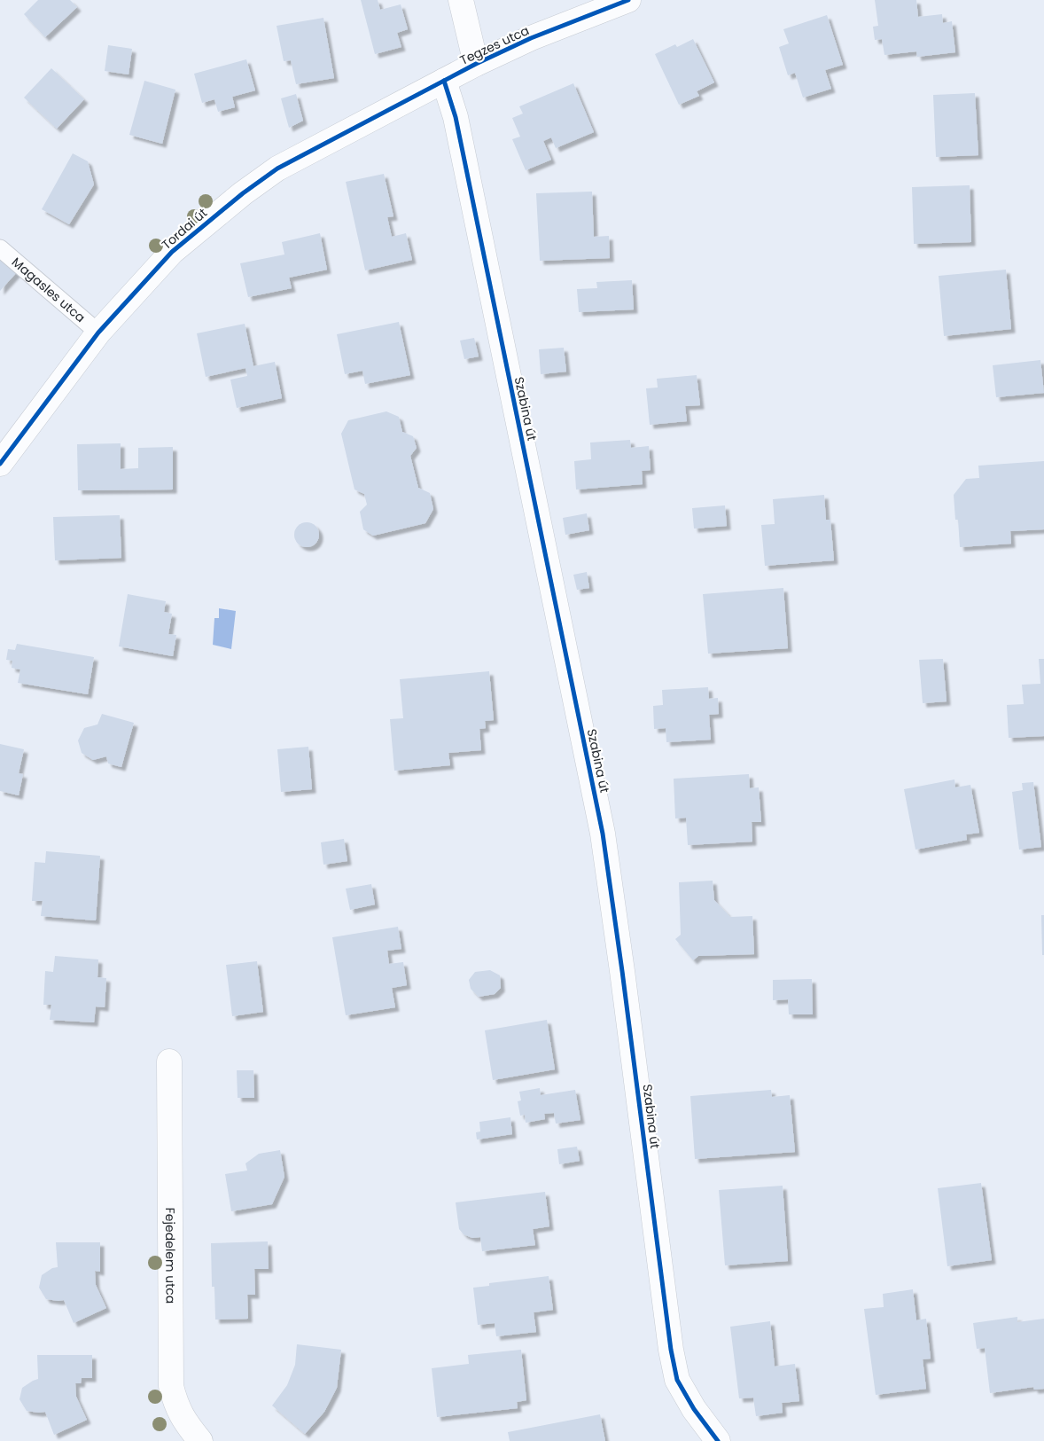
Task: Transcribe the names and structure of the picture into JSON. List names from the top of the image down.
{
  "streets": {
    "street": [
      "Tegzes utca",
      "Tordai út",
      "Szabina út",
      "Fejedelem utca"
    ],
    "lane": ["Magasles utca"]
  },
  "crossings": [
    ["Tegzes utca", "Tordai út"],
    ["Tegzes utca", "Szabina út"],
    ["Tordai út", "Magasles utca"],
    ["Tordai út", "Szabina út"]
  ]
}
